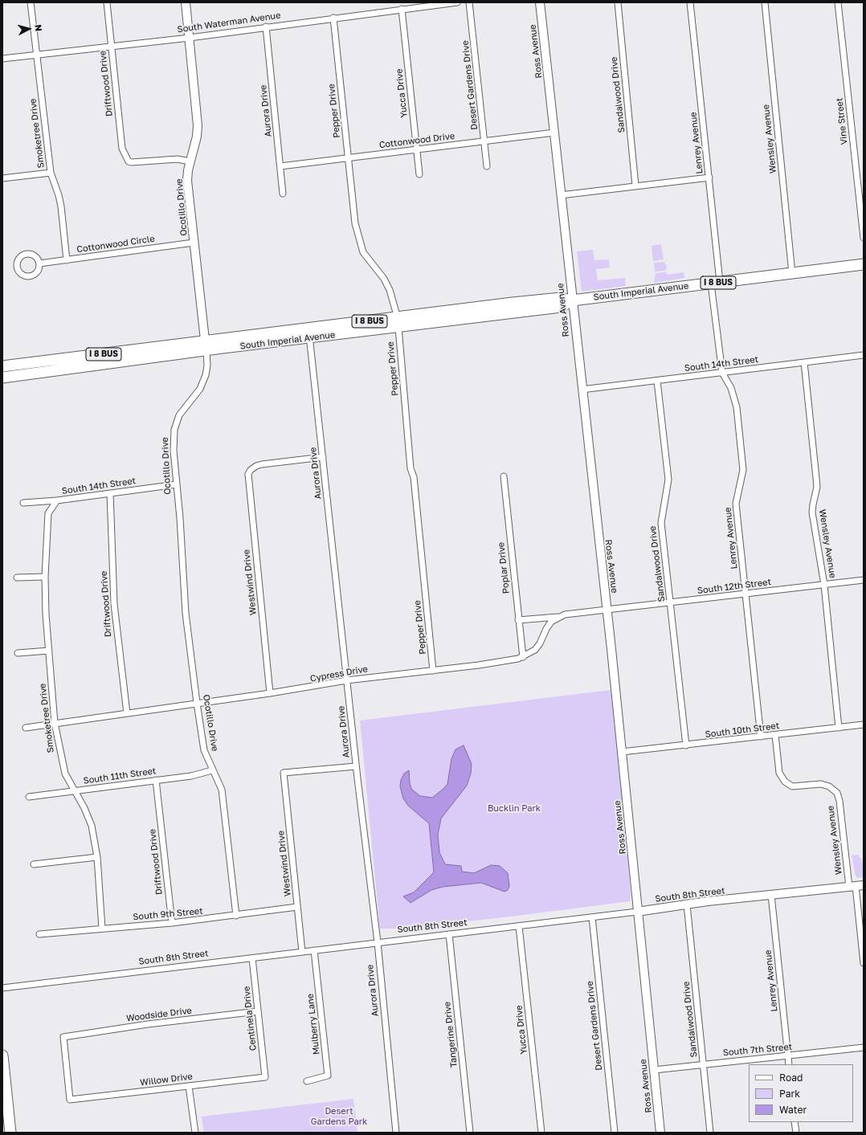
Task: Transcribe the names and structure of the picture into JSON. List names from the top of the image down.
{
  "streets": {
    "highway": ["I 8 BUS", "South Imperial Avenue"],
    "street": [
      "South Waterman Avenue",
      "Ross Avenue",
      "Driftwood Drive",
      "Desert Gardens Drive",
      "Yucca Drive",
      "Sandalwood Drive",
      "Aurora Drive",
      "Pepper Drive",
      "Vine Street",
      "Smoketree Drive",
      "Wensley Avenue",
      "Cottonwood Drive",
      "Lenrey Avenue",
      "Ocotillo Drive",
      "Cottonwood Circle",
      "South 14th Street",
      "Poplar Drive",
      "Westwind Drive",
      "South 12th Street",
      "Cypress Drive",
      "South 10th Street",
      "South 11th Street",
      "South 8th Street",
      "South 9th Street",
      "Woodside Drive",
      "Centinela Drive",
      "Mulberry Lane",
      "Tangerine Drive",
      "South 7th Street",
      "Willow Drive"
    ]
  },
  "crossings": [
    ["South Waterman Avenue", "Driftwood Drive"],
    ["South Waterman Avenue", "Yucca Drive"],
    ["South Waterman Avenue", "Aurora Drive"],
    ["South Waterman Avenue", "Pepper Drive"],
    ["South Waterman Avenue", "Smoketree Drive"],
    ["South Waterman Avenue", "Ocotillo Drive"],
    ["Ross Avenue", "Cottonwood Drive"],
    ["Ross Avenue", "South Imperial Avenue"],
    ["Ross Avenue", "South 14th Street"],
    ["Ross Avenue", "South 12th Street"],
    ["Ross Avenue", "South 10th Street"],
    ["Ross Avenue", "South 8th Street"],
    ["Ross Avenue", "South 7th Street"],
    ["Driftwood Drive", "Ocotillo Drive"],
    ["Driftwood Drive", "South 14th Street"],
    ["Driftwood Drive", "Cypress Drive"],
    ["Driftwood Drive", "South 11th Street"],
    ["Driftwood Drive", "South 9th Street"],
    ["Desert Gardens Drive", "Cottonwood Drive"],
    ["Desert Gardens Drive", "South 8th Street"],
    ["Yucca Drive", "Cottonwood Drive"],
    ["Yucca Drive", "South 8th Street"],
    ["Sandalwood Drive", "South 14th Street"],
    ["Sandalwood Drive", "South 12th Street"],
    ["Sandalwood Drive", "South 10th Street"],
    ["Sandalwood Drive", "South 8th Street"],
    ["Sandalwood Drive", "South 7th Street"],
    ["Aurora Drive", "Cottonwood Drive"],
    ["Aurora Drive", "South Imperial Avenue"],
    ["Aurora Drive", "Westwind Drive"],
    ["Aurora Drive", "Cypress Drive"],
    ["Aurora Drive", "South 8th Street"],
    ["Pepper Drive", "Cottonwood Drive"],
    ["Pepper Drive", "South Imperial Avenue"],
    ["Pepper Drive", "Cypress Drive"],
    ["Smoketree Drive", "Cottonwood Circle"],
    ["Smoketree Drive", "South 14th Street"],
    ["Smoketree Drive", "Cypress Drive"],
    ["Smoketree Drive", "South 11th Street"],
    ["Smoketree Drive", "South 9th Street"],
    ["Wensley Avenue", "South Imperial Avenue"],
    ["Wensley Avenue", "South 14th Street"],
    ["Wensley Avenue", "South 12th Street"],
    ["Wensley Avenue", "South 10th Street"],
    ["Wensley Avenue", "South 8th Street"],
    ["Lenrey Avenue", "South Imperial Avenue"],
    ["Lenrey Avenue", "South 14th Street"],
    ["Lenrey Avenue", "South 12th Street"],
    ["Lenrey Avenue", "South 10th Street"],
    ["Lenrey Avenue", "South 8th Street"],
    ["Lenrey Avenue", "South 7th Street"],
    ["Ocotillo Drive", "Cottonwood Circle"],
    ["Ocotillo Drive", "South Imperial Avenue"],
    ["Ocotillo Drive", "South 14th Street"],
    ["Ocotillo Drive", "Cypress Drive"],
    ["Ocotillo Drive", "South 11th Street"],
    ["Ocotillo Drive", "South 9th Street"],
    ["Poplar Drive", "Cypress Drive"],
    ["Westwind Drive", "Cypress Drive"],
    ["Westwind Drive", "South 8th Street"],
    ["Westwind Drive", "South 9th Street"],
    ["South 8th Street", "Centinela Drive"],
    ["South 8th Street", "Mulberry Lane"],
    ["South 8th Street", "Tangerine Drive"],
    ["Woodside Drive", "Centinela Drive"],
    ["Woodside Drive", "Willow Drive"],
    ["Centinela Drive", "Willow Drive"]
  ],
  "parks": ["Bucklin Park", "Desert Gardens Park"],
  "legend": ["Road", "Park", "Water"],
  "north": "right"
}
